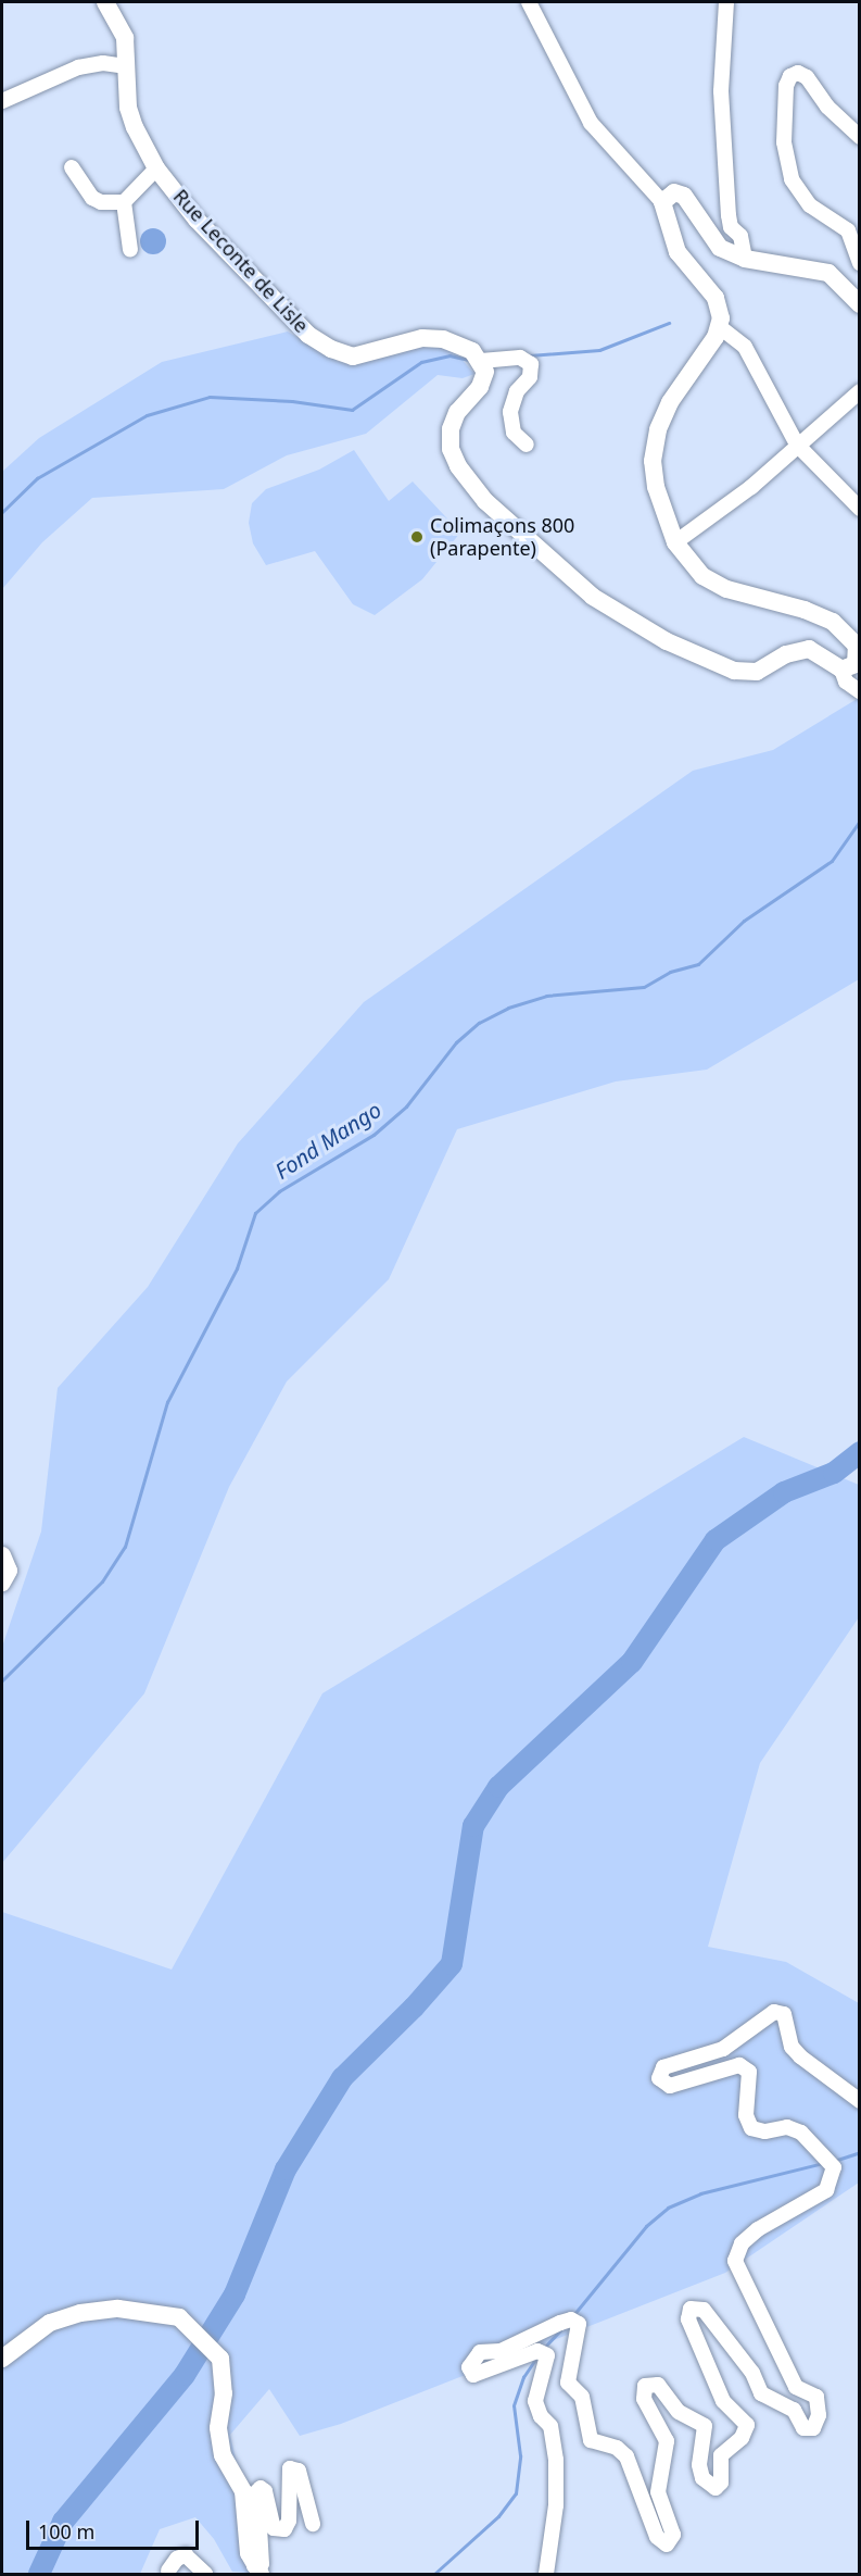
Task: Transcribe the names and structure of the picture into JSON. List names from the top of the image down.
{
  "streets": {
    "main road": ["Rue Leconte de Lisle"]
  },
  "water": ["Fond Mango"],
  "places": ["Colimaçons 800 (Parapente)"],
  "scale_bar": "100 m"
}
